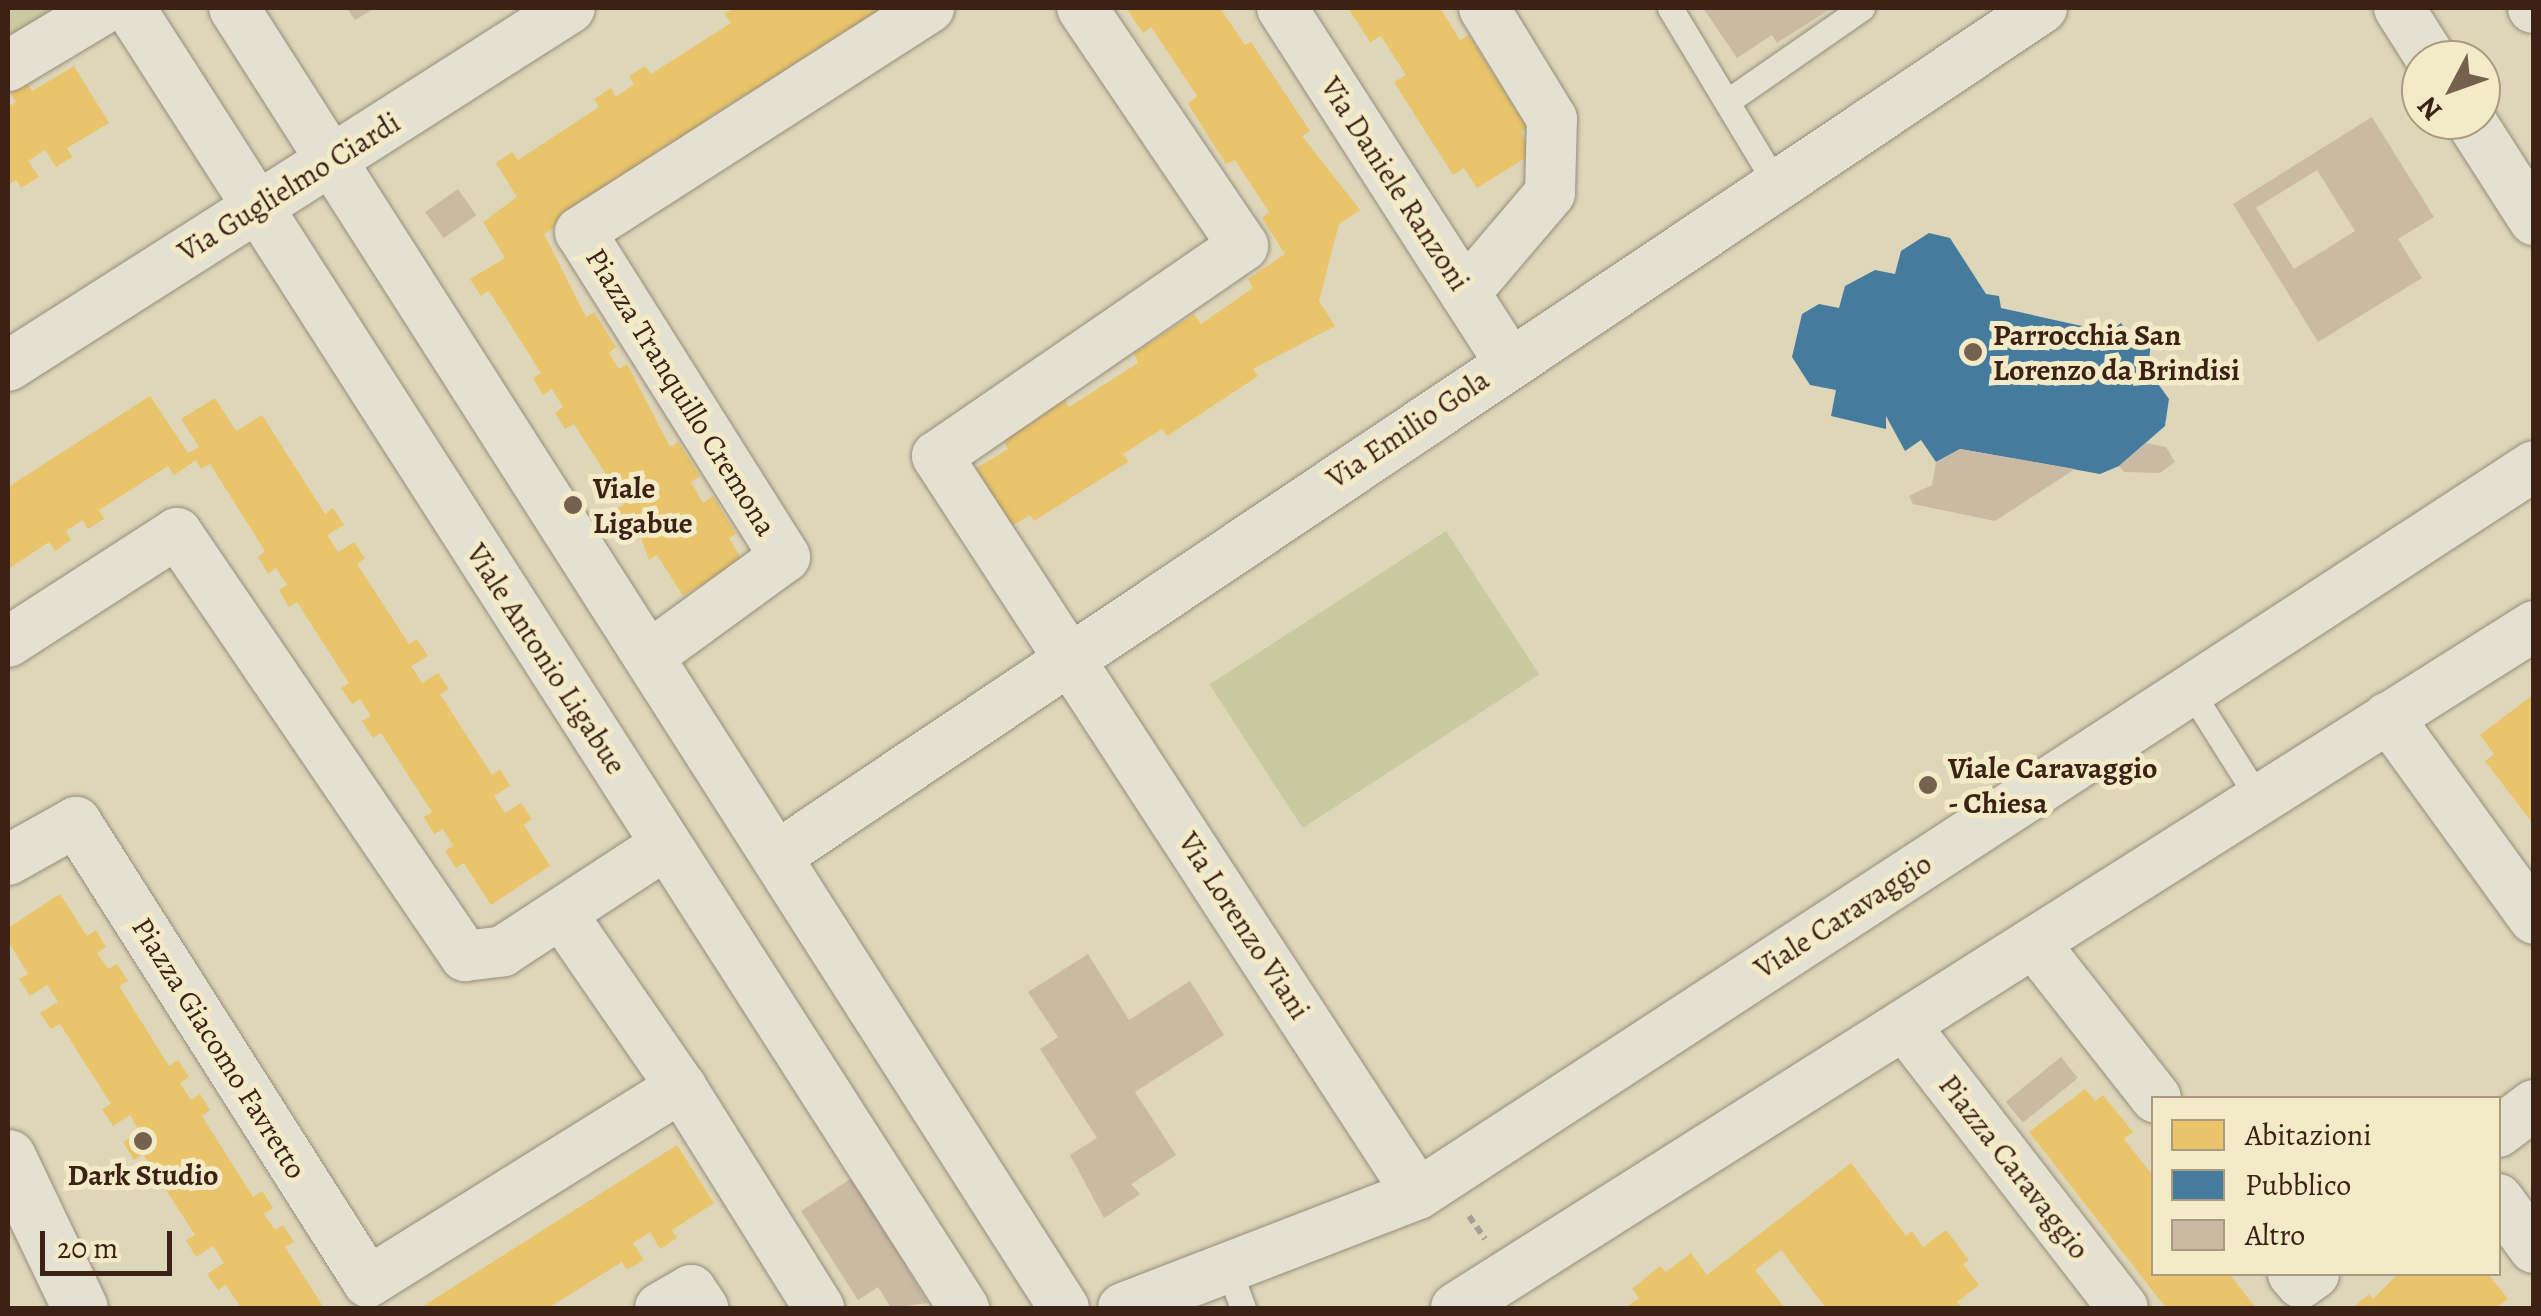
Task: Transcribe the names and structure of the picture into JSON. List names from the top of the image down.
{
  "streets": {
    "street": [
      "Via Daniele Ranzoni",
      "Via Guglielmo Ciardi",
      "Piazza Tranquillo Cremona",
      "Via Emilio Gola",
      "Viale Antonio Ligabue",
      "Viale Caravaggio",
      "Via Lorenzo Viani",
      "Piazza Giacomo Favretto",
      "Piazza Caravaggio"
    ]
  },
  "crossings": [
    ["Via Daniele Ranzoni", "Via Emilio Gola"],
    ["Via Guglielmo Ciardi", "Viale Antonio Ligabue"],
    ["Via Emilio Gola", "Via Lorenzo Viani"],
    ["Viale Caravaggio", "Via Lorenzo Viani"]
  ],
  "places": [
    "Parrocchia San Lorenzo da Brindisi",
    "Viale Ligabue",
    "Viale Caravaggio - Chiesa",
    "Dark Studio"
  ],
  "legend": ["Abitazioni", "Pubblico", "Altro"],
  "scale_bar": "20 m",
  "north": "bottom left"
}
